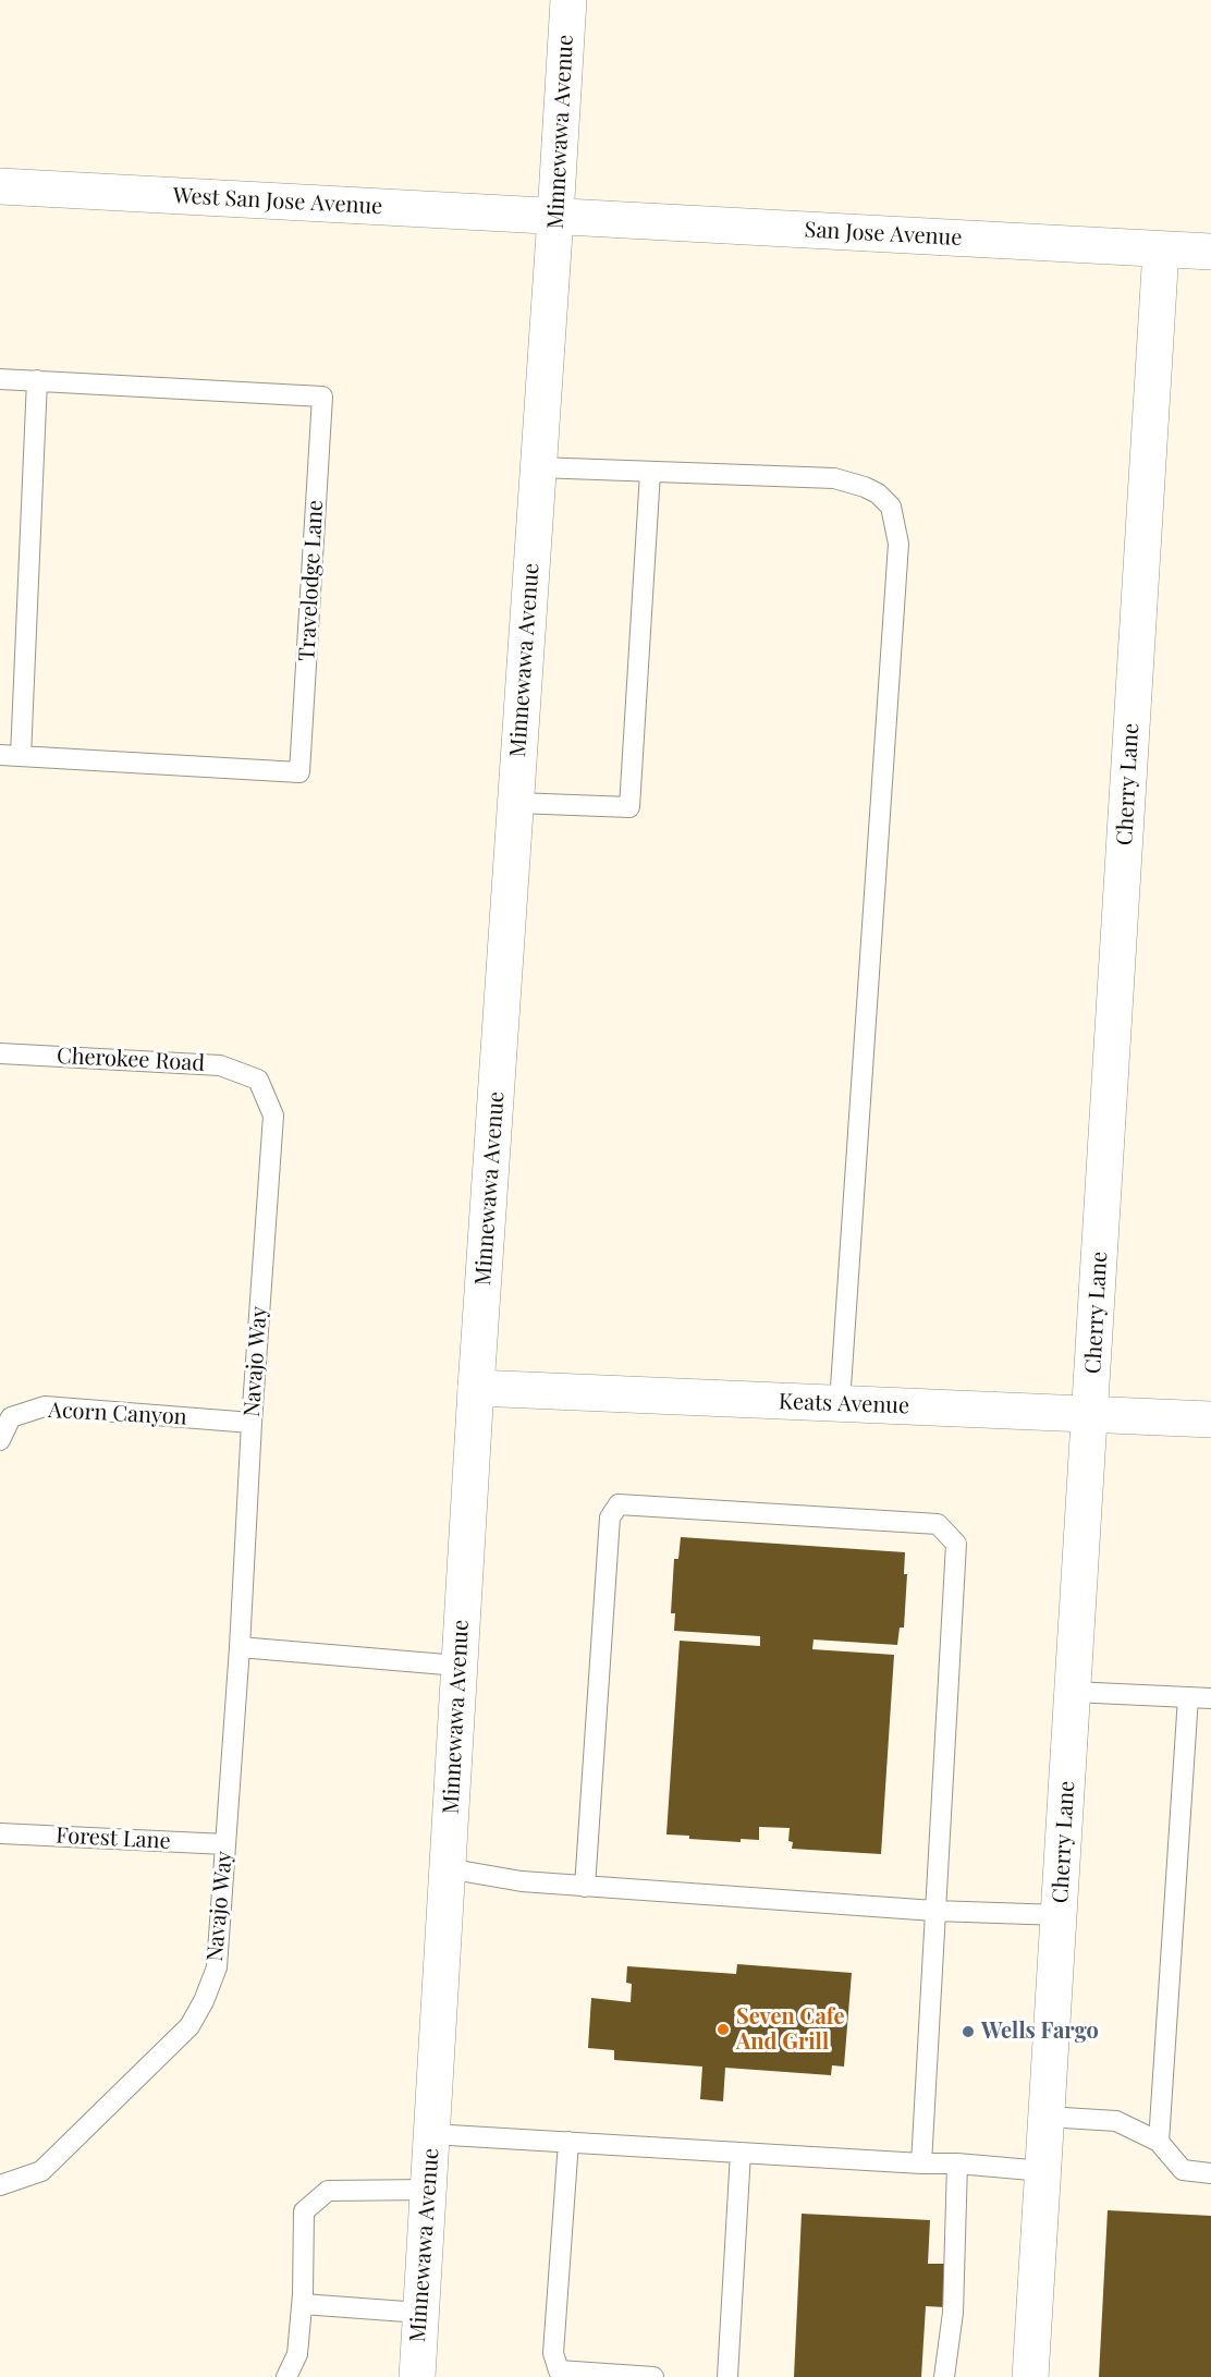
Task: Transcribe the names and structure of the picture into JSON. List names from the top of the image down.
{
  "streets": {
    "street": [
      "Minnewawa Avenue",
      "West San Jose Avenue",
      "San Jose Avenue",
      "Cherry Lane",
      "Keats Avenue"
    ],
    "lane": [
      "Travelodge Lane",
      "Cherokee Road",
      "Navajo Way",
      "Acorn Canyon",
      "Forest Lane"
    ]
  },
  "crossings": [
    ["Minnewawa Avenue", "West San Jose Avenue"],
    ["Minnewawa Avenue", "San Jose Avenue"],
    ["Minnewawa Avenue", "Keats Avenue"],
    ["West San Jose Avenue", "San Jose Avenue"],
    ["San Jose Avenue", "Cherry Lane"],
    ["Cherry Lane", "Keats Avenue"],
    ["Cherokee Road", "Navajo Way"],
    ["Navajo Way", "Acorn Canyon"],
    ["Navajo Way", "Forest Lane"]
  ],
  "places": ["Seven Cafe And Grill", "Wells Fargo"]
}
